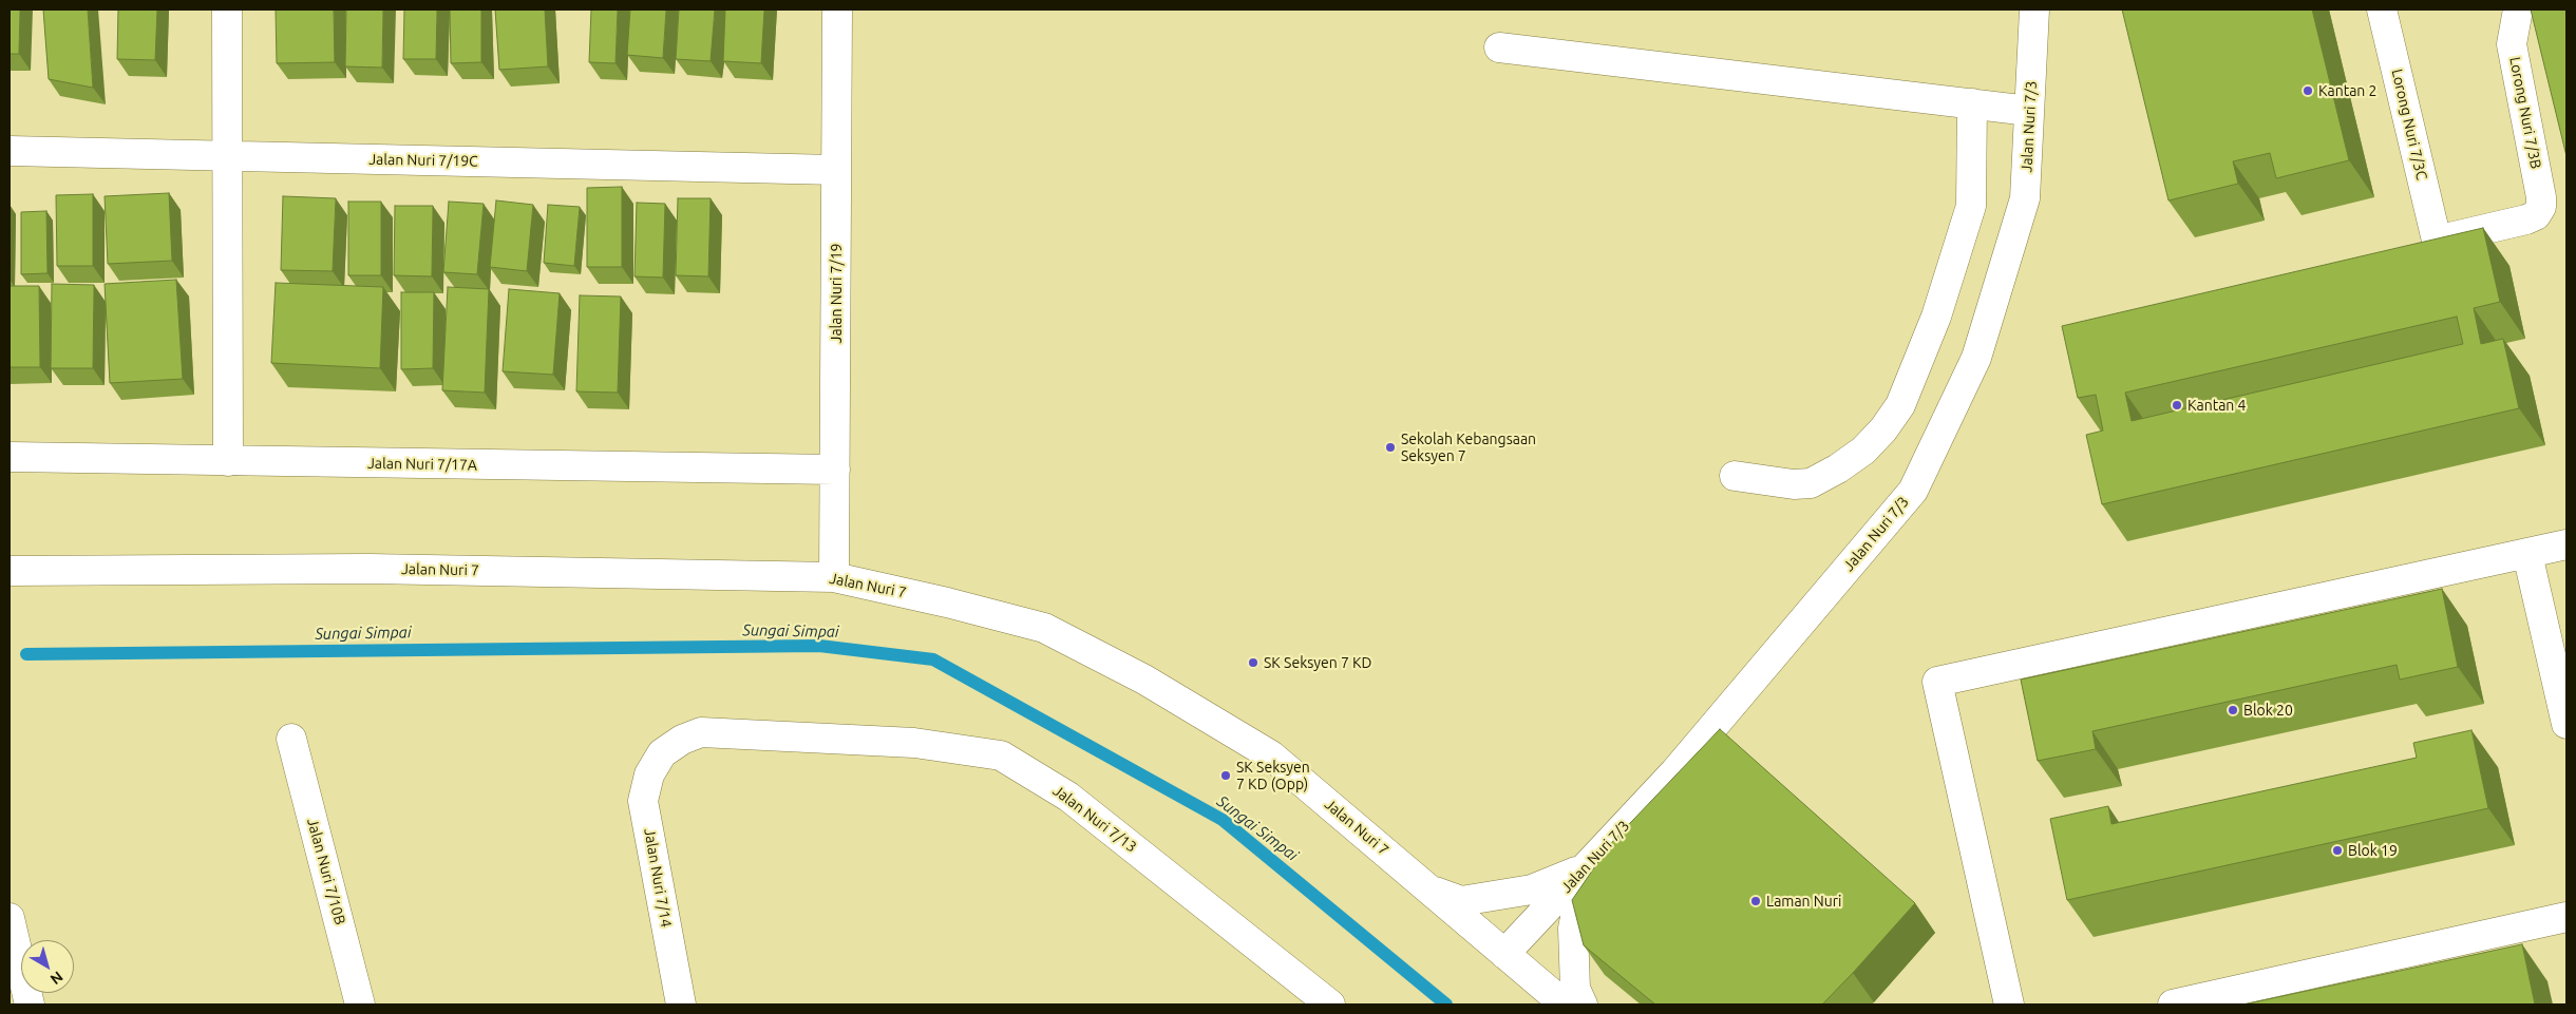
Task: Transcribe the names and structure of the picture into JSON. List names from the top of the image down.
{
  "streets": {
    "street": [
      "Lorong Nuri 7/3B",
      "Lorong Nuri 7/3C",
      "Jalan Nuri 7/3",
      "Jalan Nuri 7/19C",
      "Jalan Nuri 7/19",
      "Jalan Nuri 7/17A",
      "Jalan Nuri 7",
      "Jalan Nuri 7/13",
      "Jalan Nuri 7/10B",
      "Jalan Nuri 7/14"
    ]
  },
  "crossings": [
    ["Lorong Nuri 7/3B", "Lorong Nuri 7/3C"],
    ["Jalan Nuri 7/3", "Jalan Nuri 7"],
    ["Jalan Nuri 7/19C", "Jalan Nuri 7/19"],
    ["Jalan Nuri 7/19", "Jalan Nuri 7/17A"],
    ["Jalan Nuri 7/19", "Jalan Nuri 7"],
    ["Jalan Nuri 7/13", "Jalan Nuri 7/14"]
  ],
  "water": ["Sungai Simpai"],
  "places": [
    "Kantan 2",
    "Kantan 4",
    "Sekolah Kebangsaan Seksyen 7",
    "SK Seksyen 7 KD",
    "Blok 20",
    "SK Seksyen 7 KD (Opp)",
    "Blok 19",
    "Laman Nuri"
  ],
  "north": "bottom right"
}
